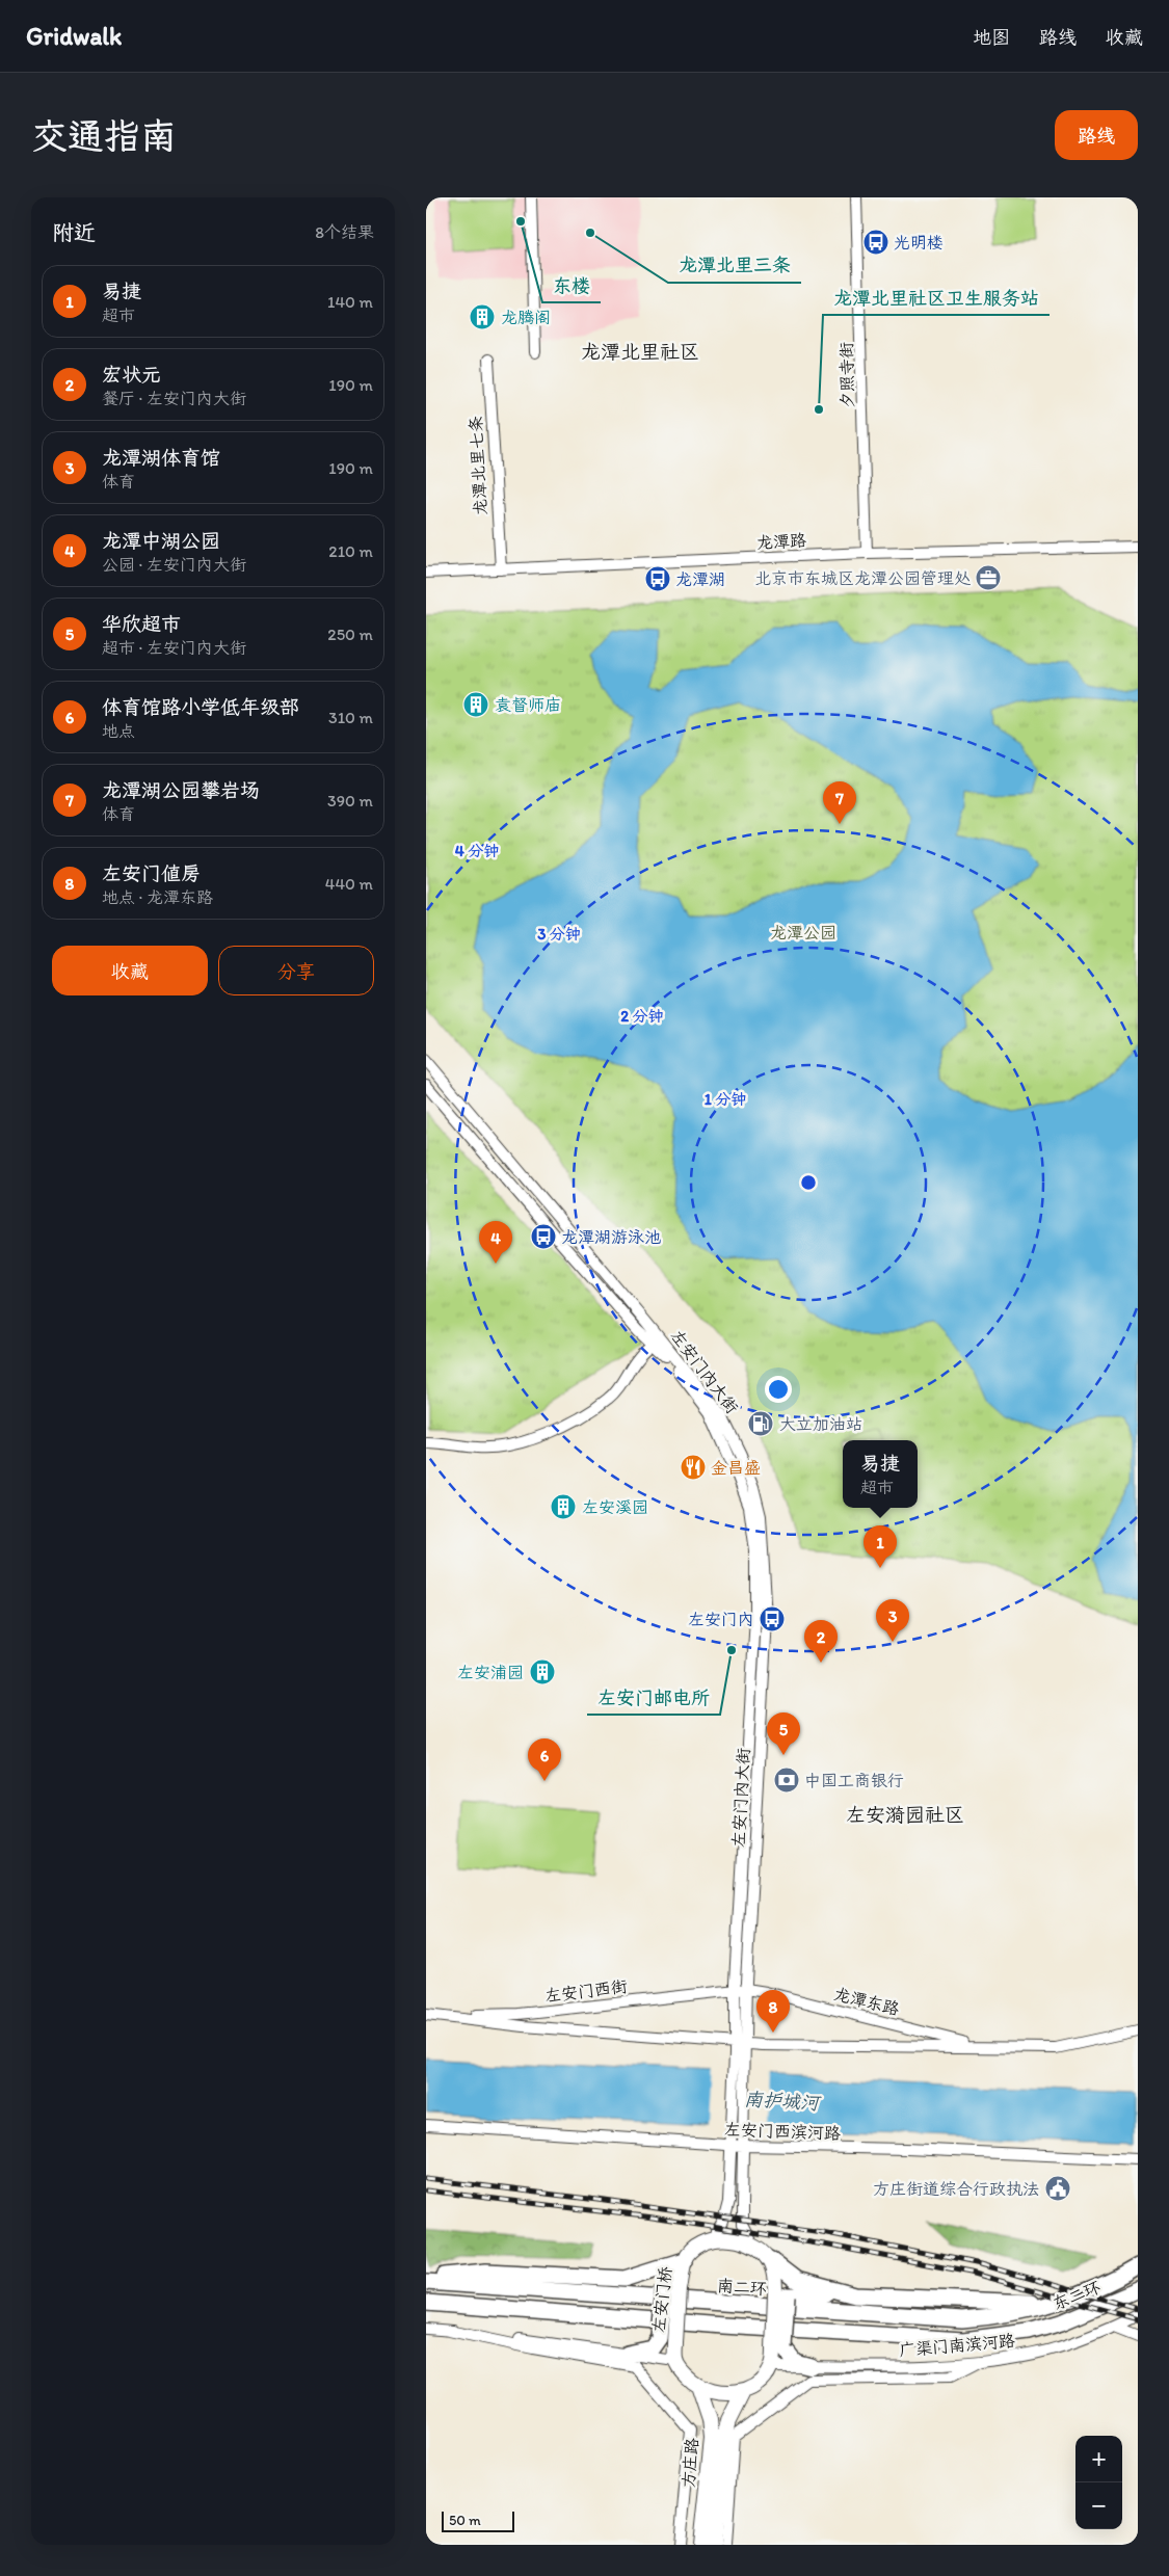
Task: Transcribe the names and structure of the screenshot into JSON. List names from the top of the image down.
{
  "streets": {
    "highway": ["南二环", "东二环"],
    "main road": ["左安门桥", "方庄路"],
    "street": [
      "夕照寺街",
      "龙潭北里七条",
      "龙潭路",
      "左安门内大街",
      "左安门西街",
      "龙潭东路",
      "左安门西滨河路",
      "广渠门南滨河路"
    ]
  },
  "crossings": [
    ["夕照寺街", "龙潭路"],
    ["龙潭北里七条", "龙潭路"],
    ["左安门内大街", "左安门西街"],
    ["左安门内大街", "龙潭东路"],
    ["左安门内大街", "左安门西滨河路"],
    ["左安门西街", "龙潭东路"],
    ["南二环", "东二环"],
    ["左安门桥", "广渠门南滨河路"],
    ["左安门桥", "方庄路"],
    ["广渠门南滨河路", "方庄路"]
  ],
  "districts": ["龙潭北里社区", "左安漪园社区"],
  "water": ["南护城河"],
  "parks": ["龙潭公园"],
  "places": {
    "other": [
      "东楼",
      "龙潭北里三条",
      "龙潭北里社区卫生服务站",
      "左安门邮电所"
    ],
    "bus stop": [
      "光明楼",
      "龙潭湖",
      "龙潭湖游泳池",
      "左安门内"
    ],
    "building": [
      "龙腾阁",
      "袁督师庙",
      "左安溪园",
      "左安浦园"
    ],
    "office": ["北京市东城区龙潭公园管理处"],
    "fuel station": ["大立加油站"],
    "restaurant": ["金昌盛"],
    "bank": ["中国工商银行"],
    "public building": ["方庄街道综合行政执法"]
  },
  "scale_bar": "50 m",
  "page": {
    "header": "Gridwalk",
    "nav": ["地图", "路线", "收藏"],
    "buttons": [
      "路线",
      ["收藏", "分享"]
    ],
    "title": "交通指南",
    "heading": ["附近", "8个结果"],
    "list": [
      {
        "mark": "1",
        "name": "易捷",
        "note": "超市",
        "value": "140 m"
      },
      {
        "mark": "2",
        "name": "宏状元",
        "note": "餐厅 · 左安门内大街",
        "value": "190 m"
      },
      {
        "mark": "3",
        "name": "龙潭湖体育馆",
        "note": "体育",
        "value": "190 m"
      },
      {
        "mark": "4",
        "name": "龙潭中湖公园",
        "note": "公园 · 左安门内大街",
        "value": "210 m"
      },
      {
        "mark": "5",
        "name": "华欣超市",
        "note": "超市 · 左安门内大街",
        "value": "250 m"
      },
      {
        "mark": "6",
        "name": "体育馆路小学低年级部",
        "note": "地点",
        "value": "310 m"
      },
      {
        "mark": "7",
        "name": "龙潭湖公园攀岩场",
        "note": "体育",
        "value": "390 m"
      },
      {
        "mark": "8",
        "name": "左安门值房",
        "note": "地点 · 龙潭东路",
        "value": "440 m"
      }
    ],
    "pins": [
      "7",
      "4",
      "1",
      "3",
      "2",
      "5",
      "6",
      "8"
    ],
    "popup": ["易捷", "超市"],
    "map_buttons": ["+", "−"],
    "scale": "50 m"
  },
  "rings": [
    "4 分钟",
    "3 分钟",
    "2 分钟",
    "1 分钟"
  ]
}
